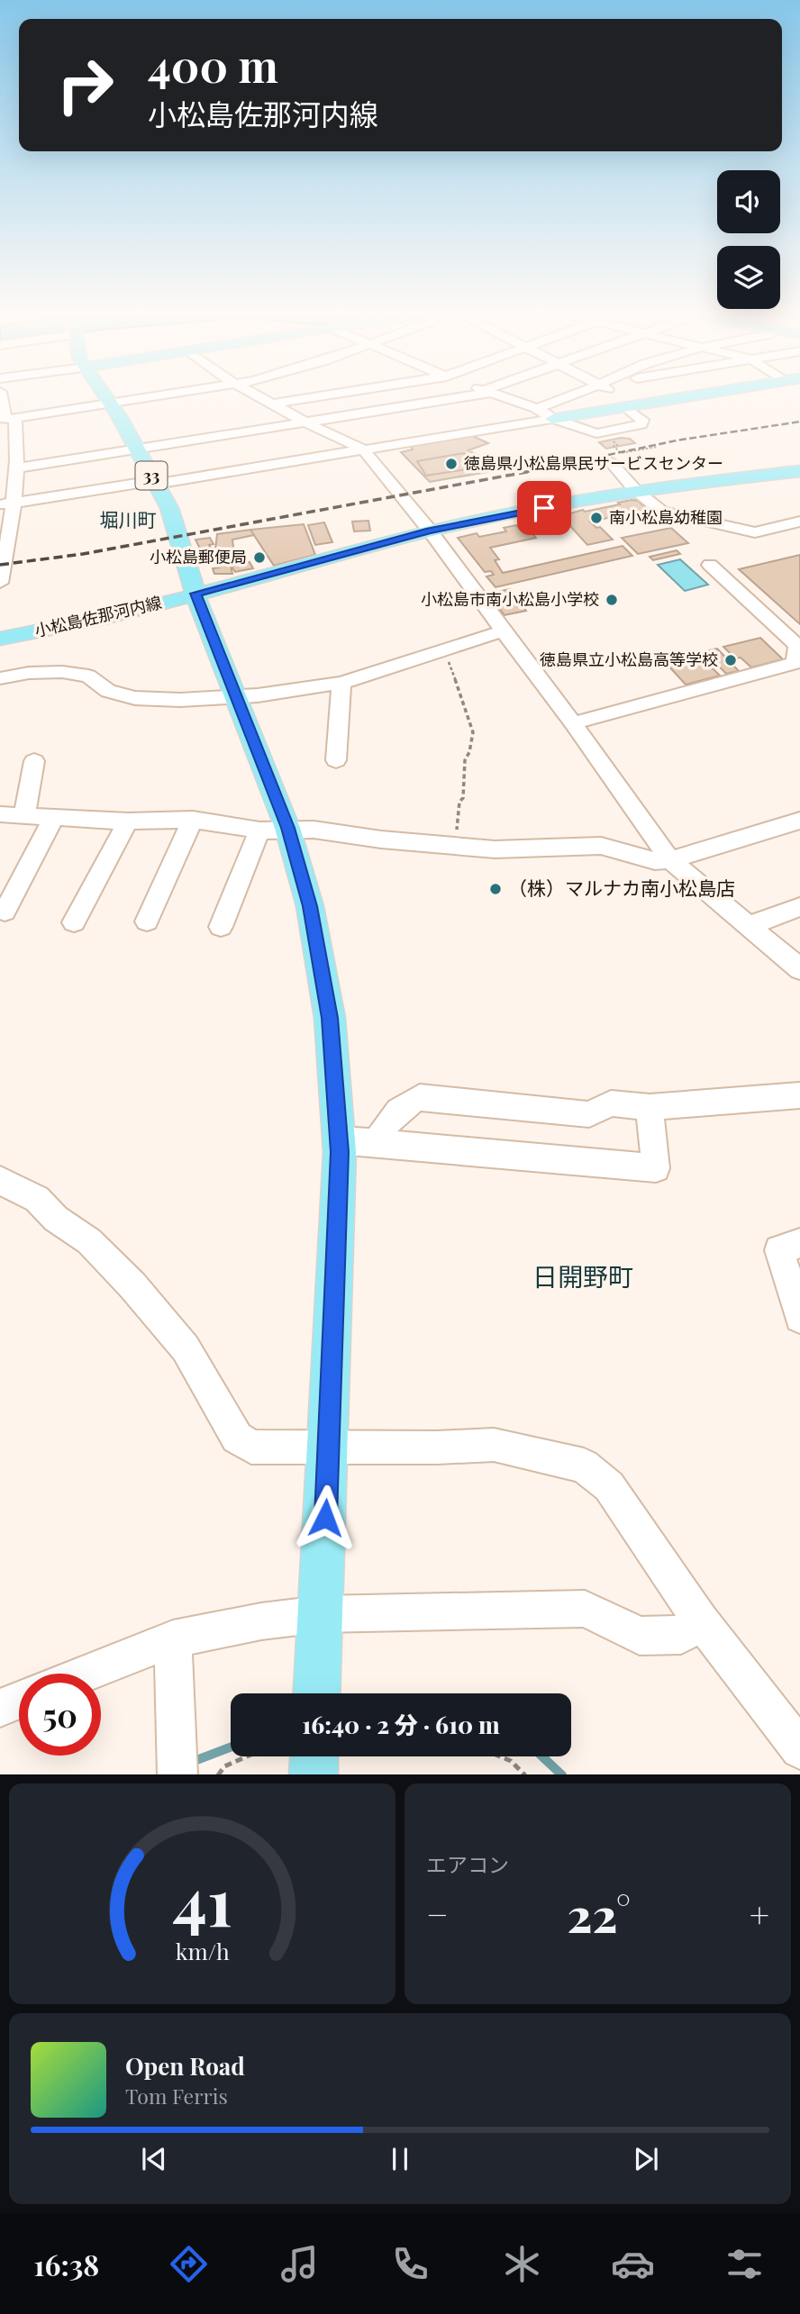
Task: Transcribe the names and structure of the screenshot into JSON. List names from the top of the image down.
{
  "streets": {
    "main road": ["33", "小松島佐那河内線"]
  },
  "crossings": [
    ["33", "小松島佐那河内線"]
  ],
  "districts": ["堀川町", "日開野町"],
  "places": [
    "徳島県小松島県民サービスセンター",
    "南小松島幼稚園",
    "小松島郵便局",
    "小松島市南小松島小学校",
    "徳島県立小松島高等学校",
    "（株）マルナカ南小松島店"
  ],
  "page": {
    "turn": ["400 m", "小松島佐那河内線"],
    "limit": "50",
    "trip": "16:40 · 2 分 · 610 m",
    "tile": "エアコン",
    "heat": ["−", "22°", "+"],
    "song": ["Open Road", "Tom Ferris"],
    "tabs": "16:38",
    "gauge": ["41", "km/h"]
  }
}
